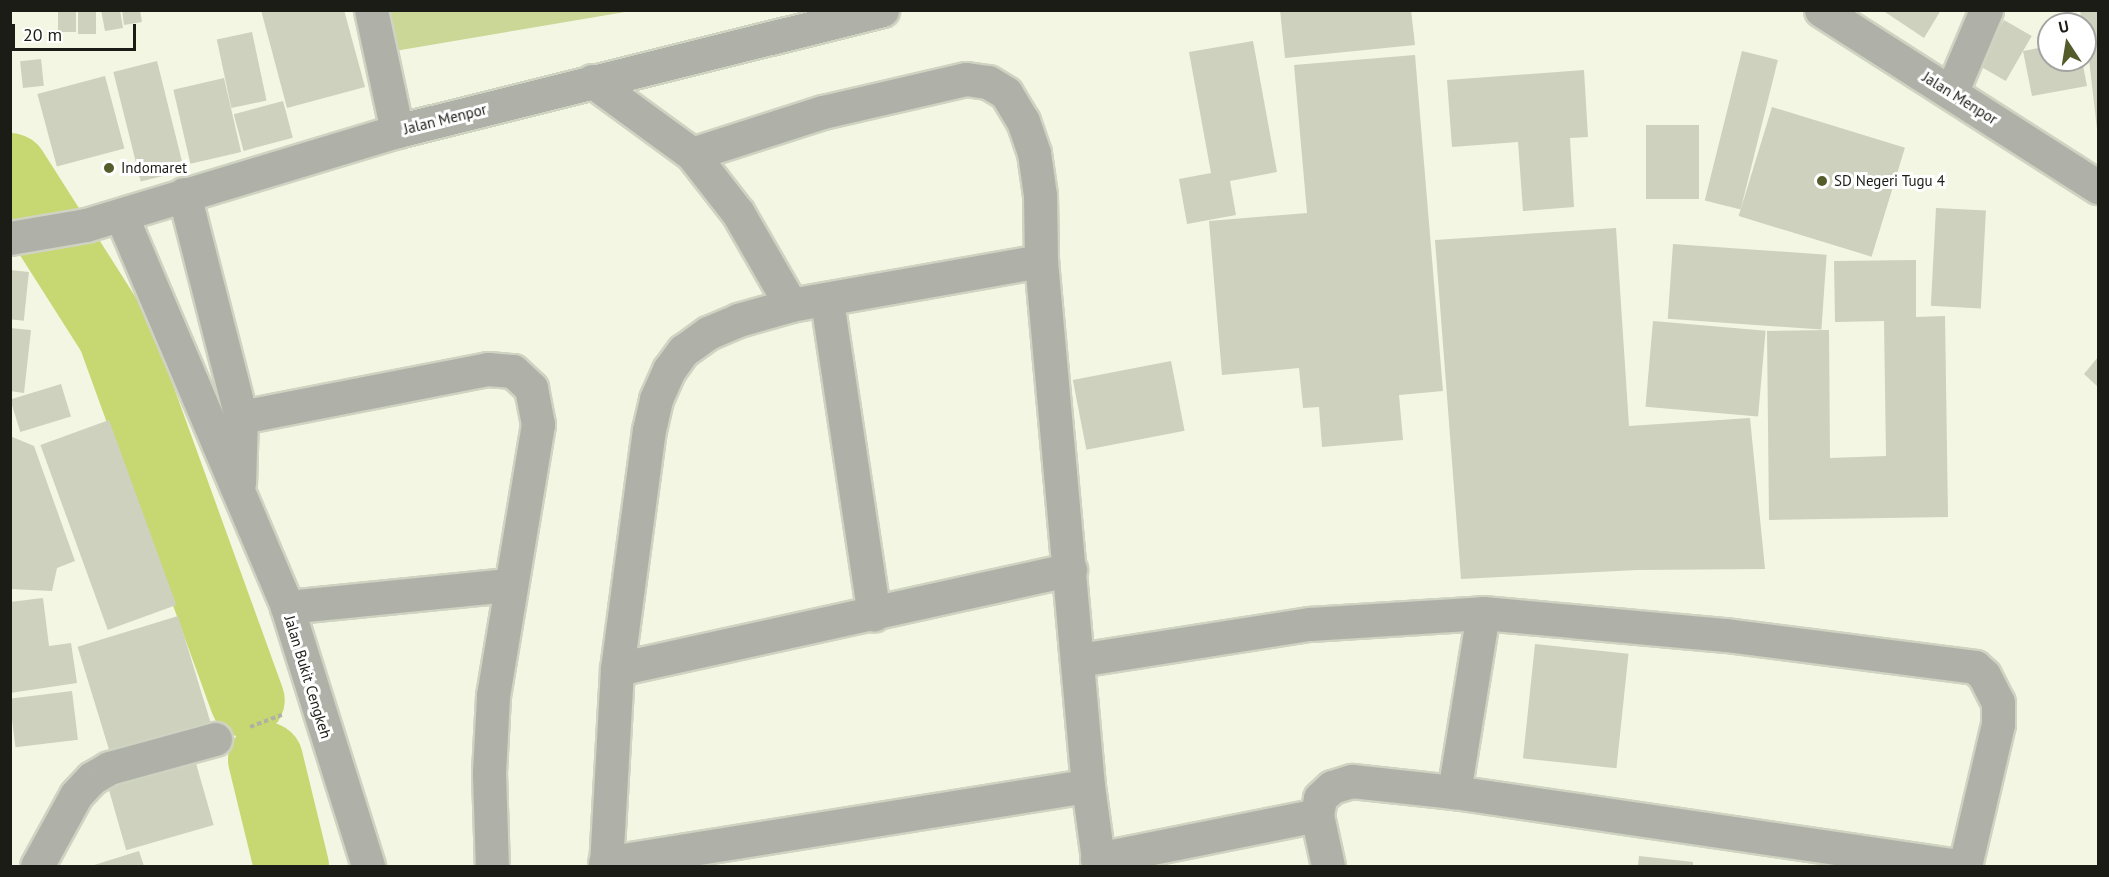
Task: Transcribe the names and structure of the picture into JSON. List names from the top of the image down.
{
  "streets": {
    "street": ["Jalan Menpor", "Jalan Bukit Cengkeh"]
  },
  "crossings": [
    ["Jalan Menpor", "Jalan Bukit Cengkeh"]
  ],
  "places": ["Indomaret", "SD Negeri Tugu 4"],
  "scale_bar": "20 m",
  "north": "top"
}
